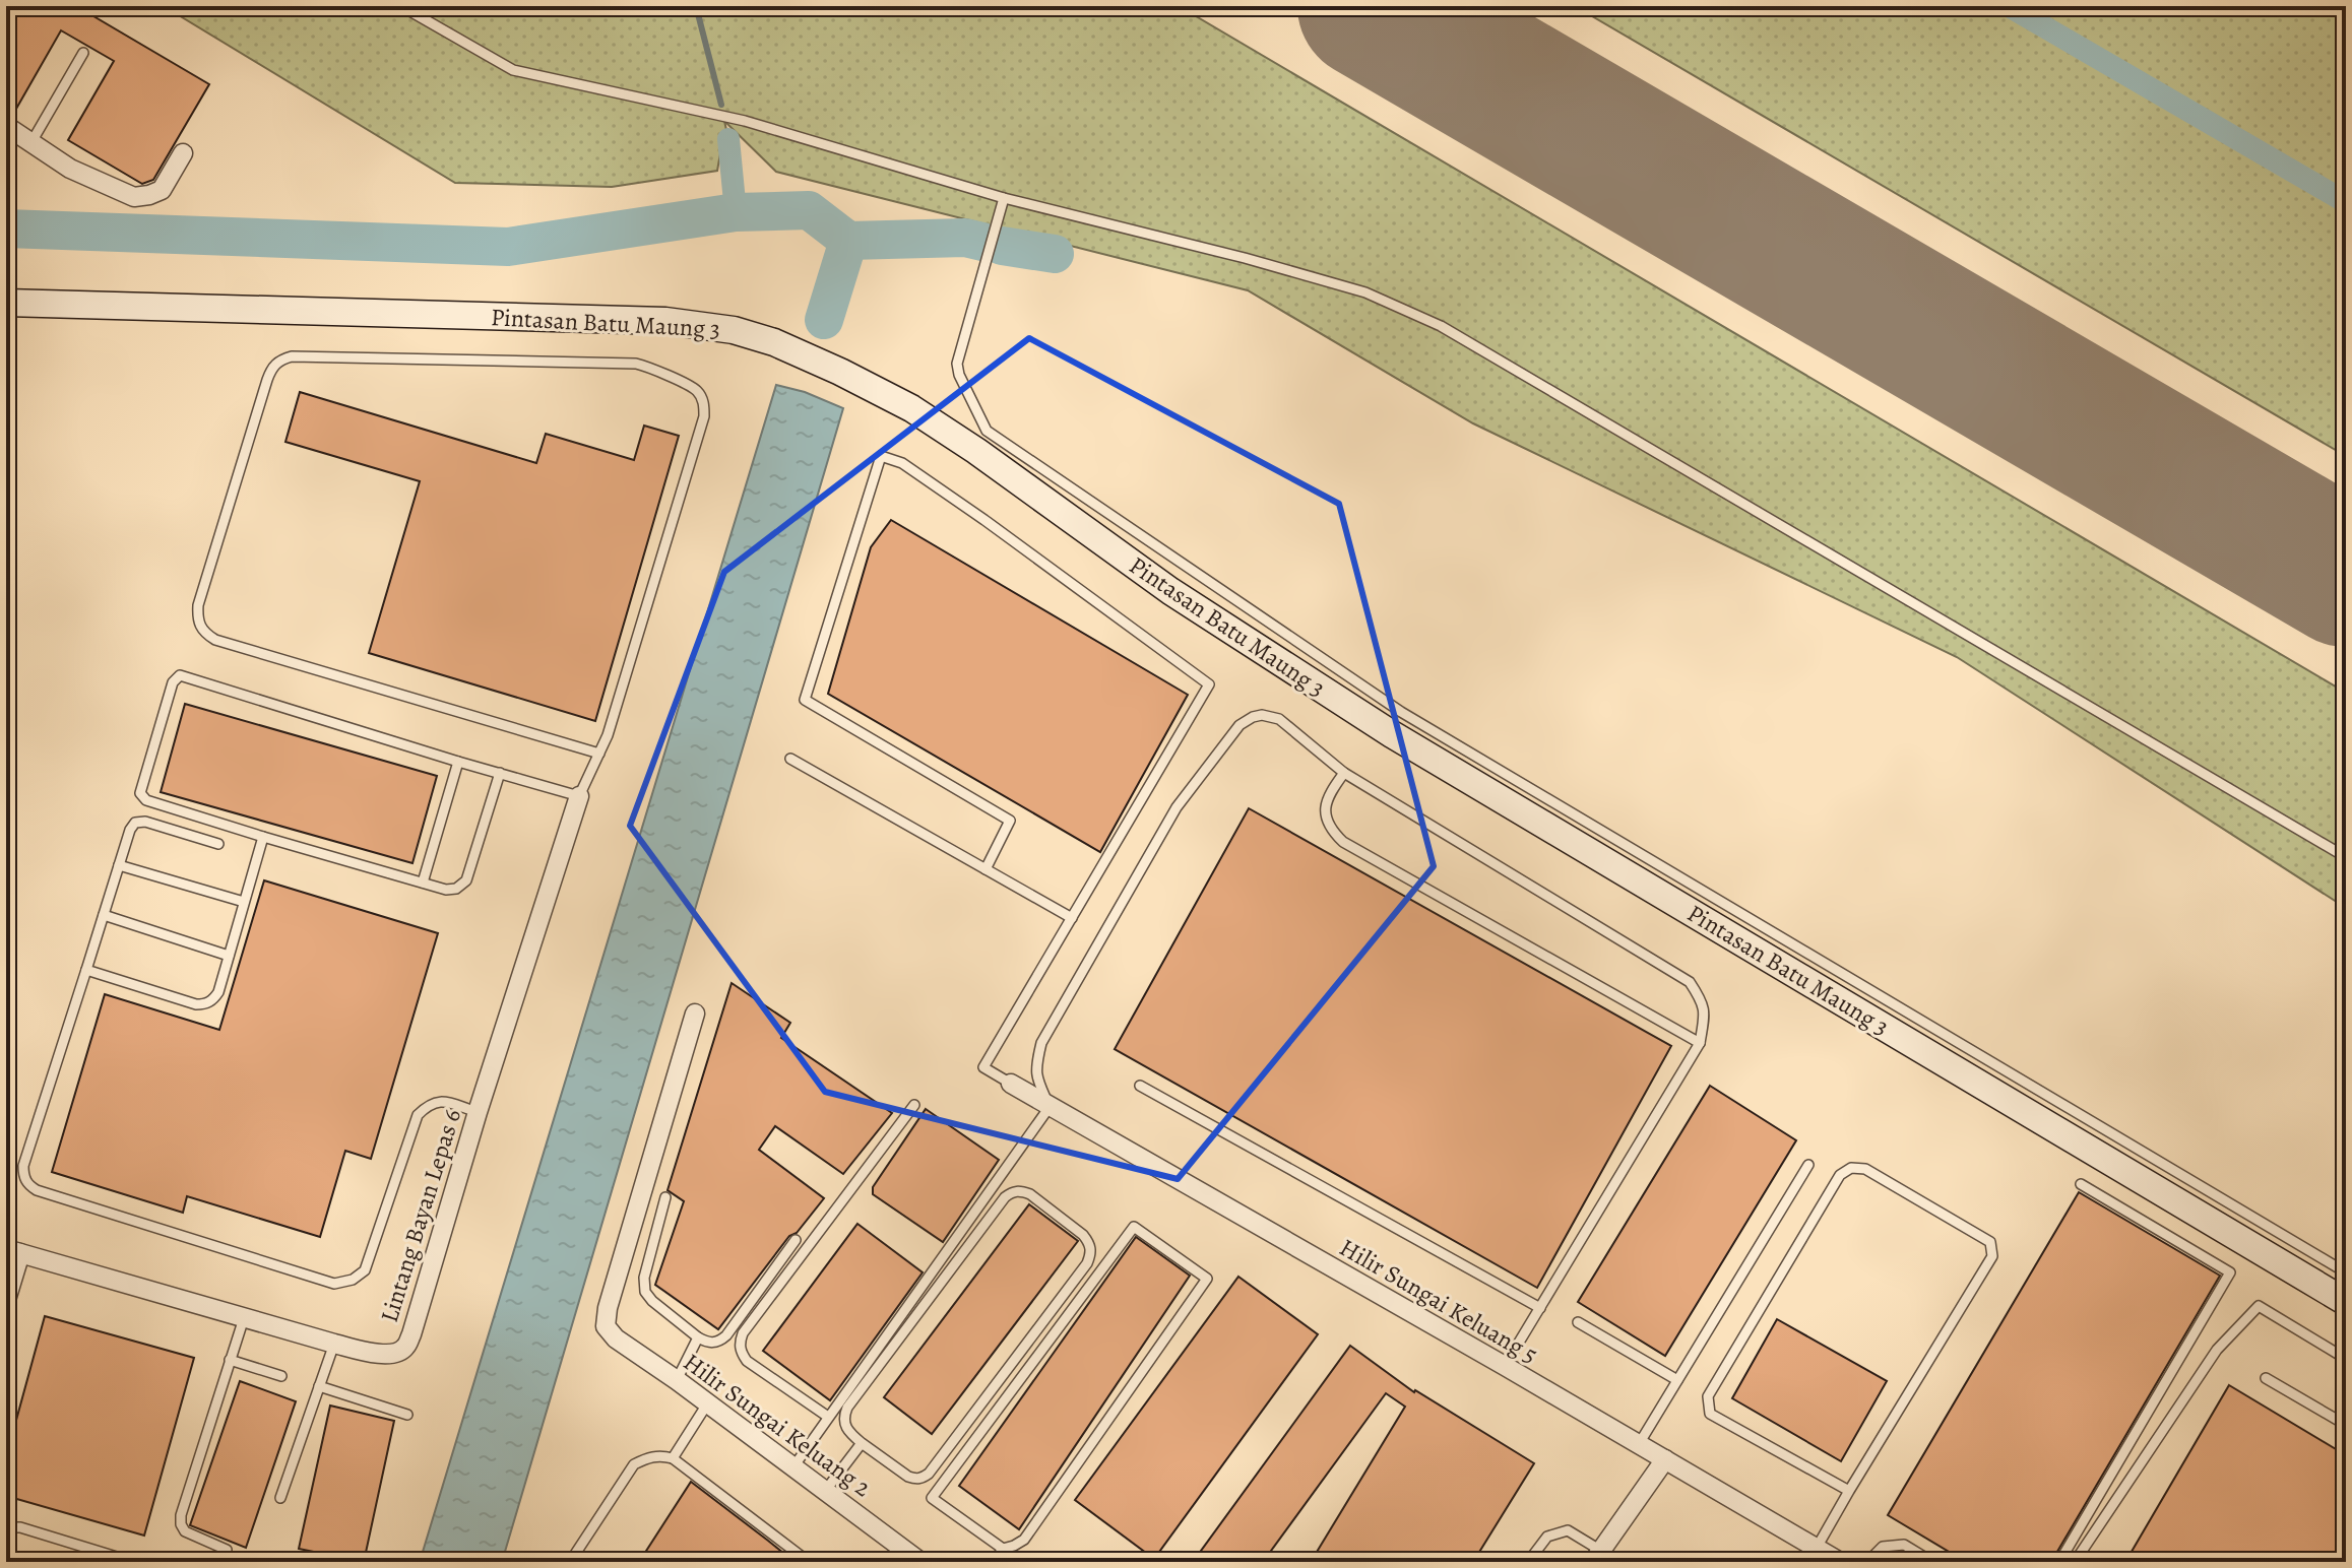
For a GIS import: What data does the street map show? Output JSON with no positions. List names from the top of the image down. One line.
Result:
{"streets":{"street":["Pintasan Batu Maung 3","Lintang Bayan Lepas 6","Hilir Sungai Keluang 5","Hilir Sungai Keluang 2"]}}
